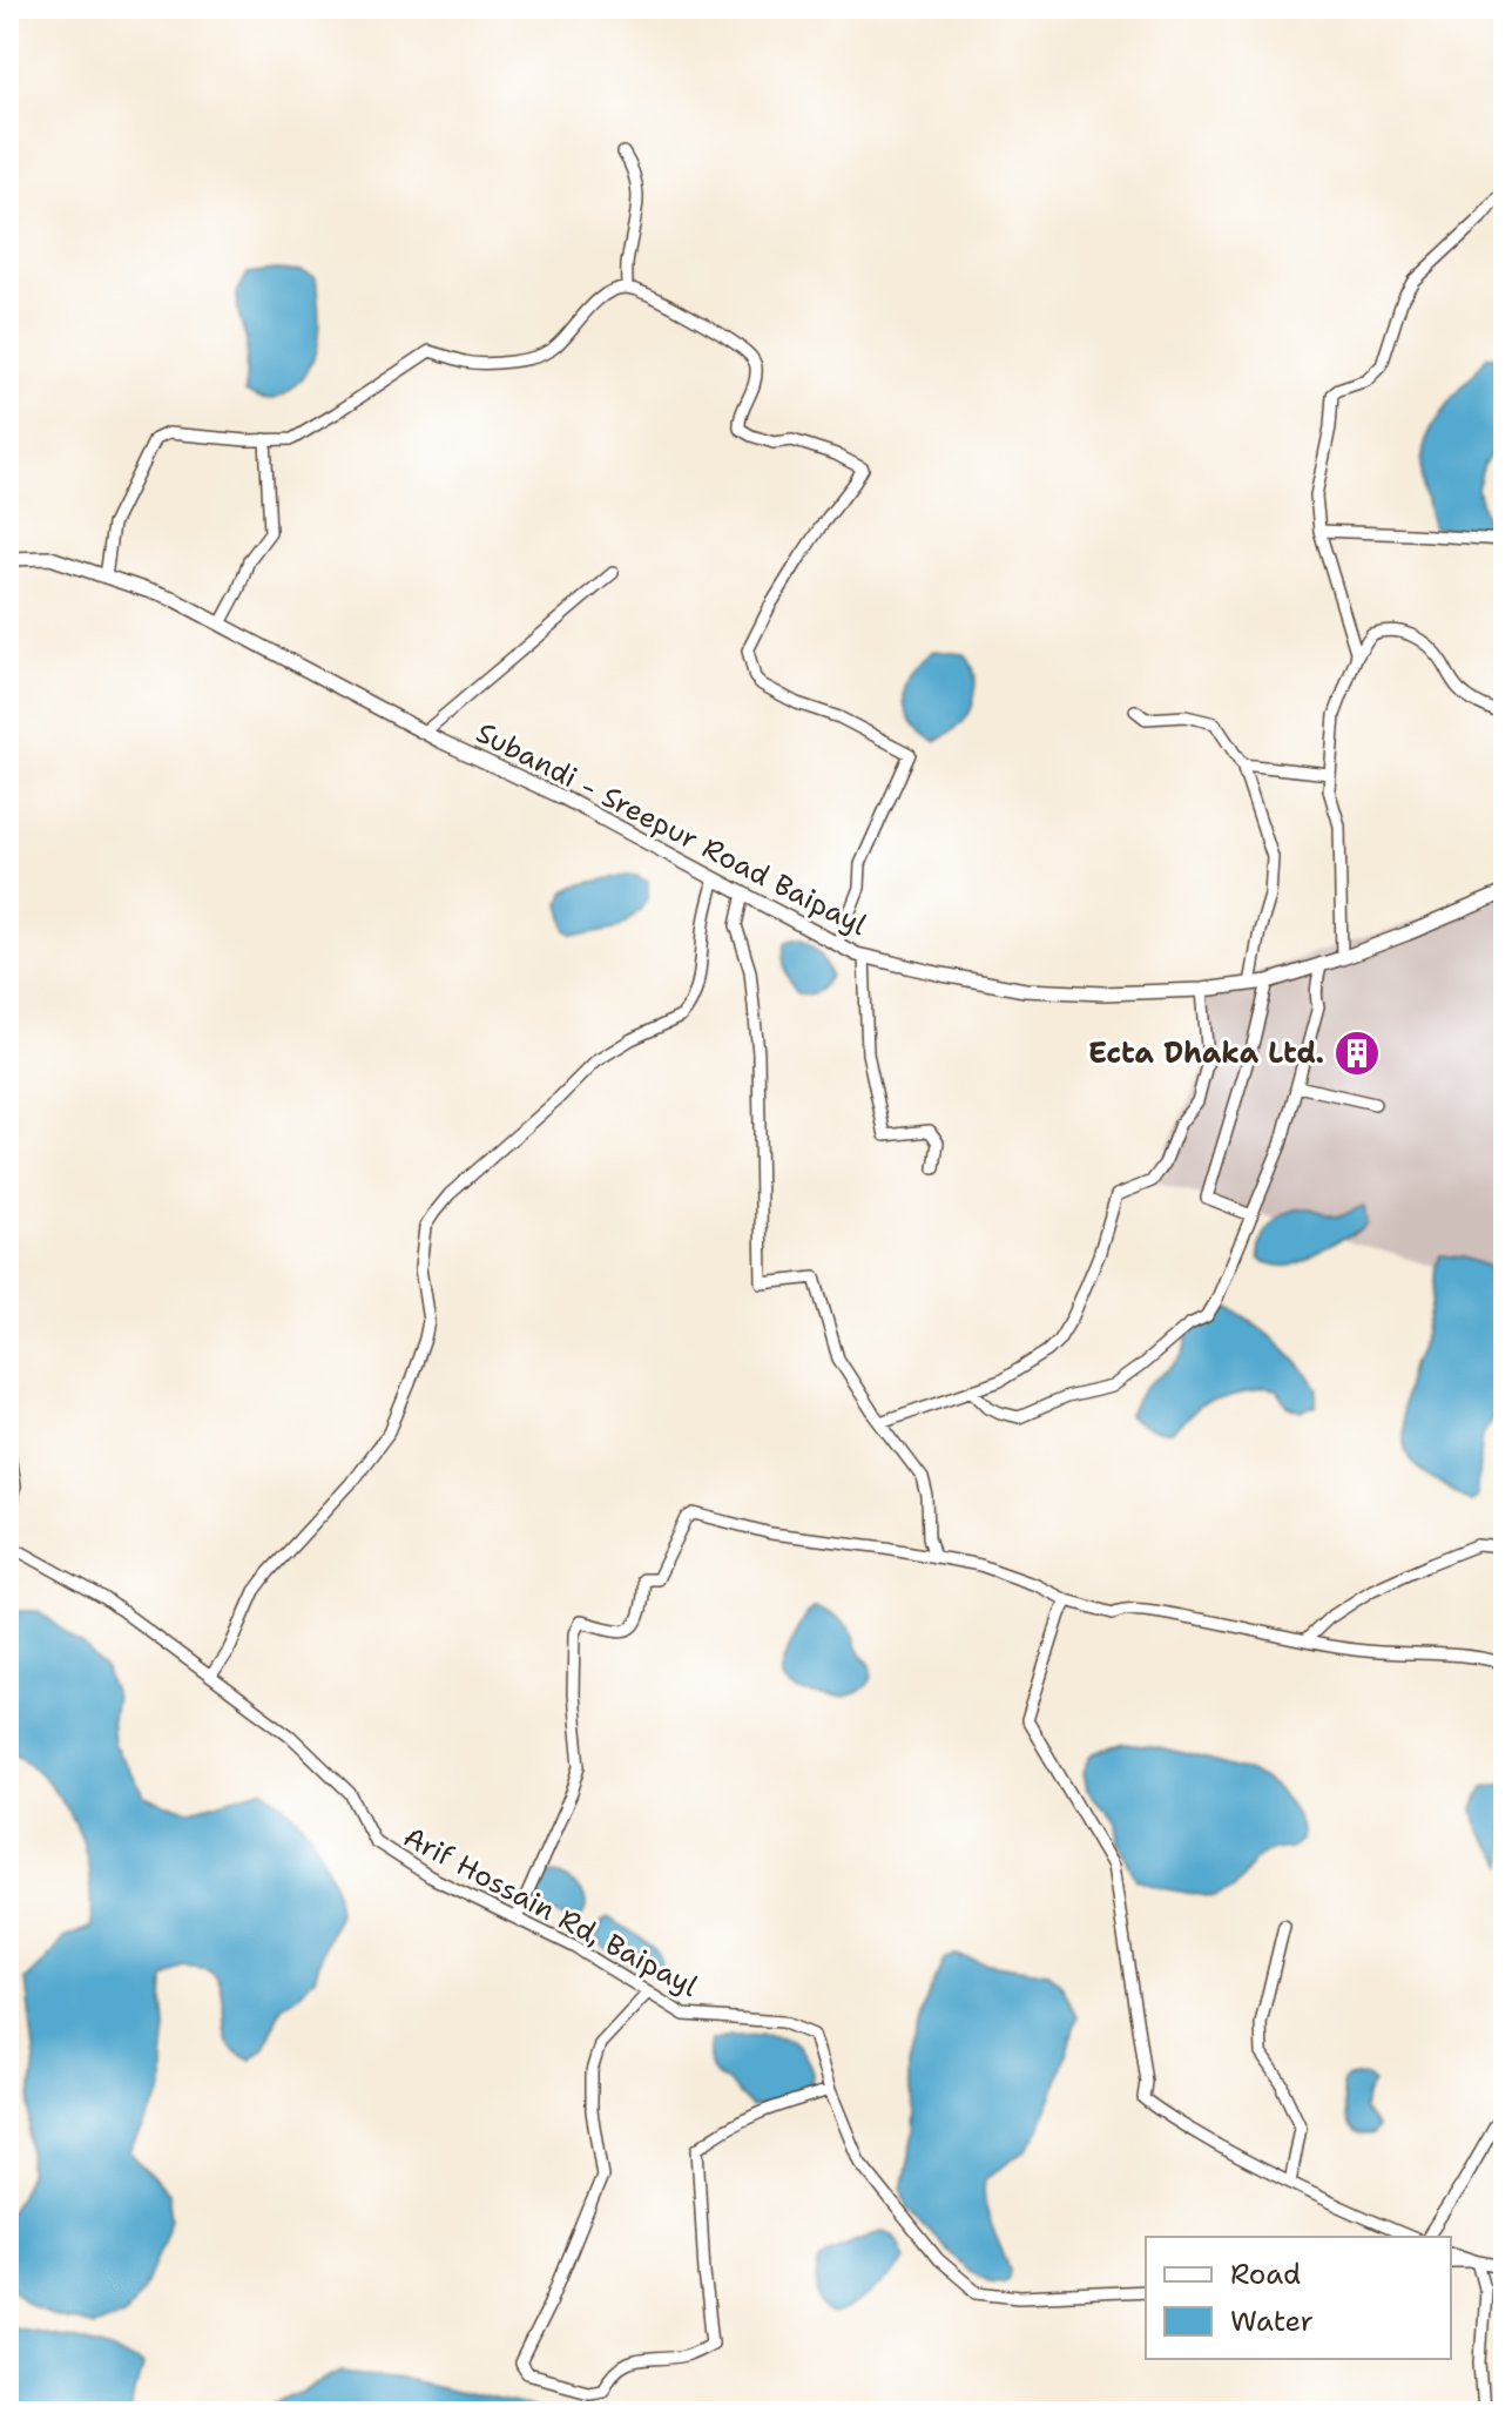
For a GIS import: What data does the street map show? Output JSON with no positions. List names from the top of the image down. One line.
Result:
{"streets":{"street":["Subandi - Sreepur Road Baipayl","Arif Hossain Rd, Baipayl"]},"places":{"building":["Ecta Dhaka Ltd."]},"legend":["Road","Water"]}
